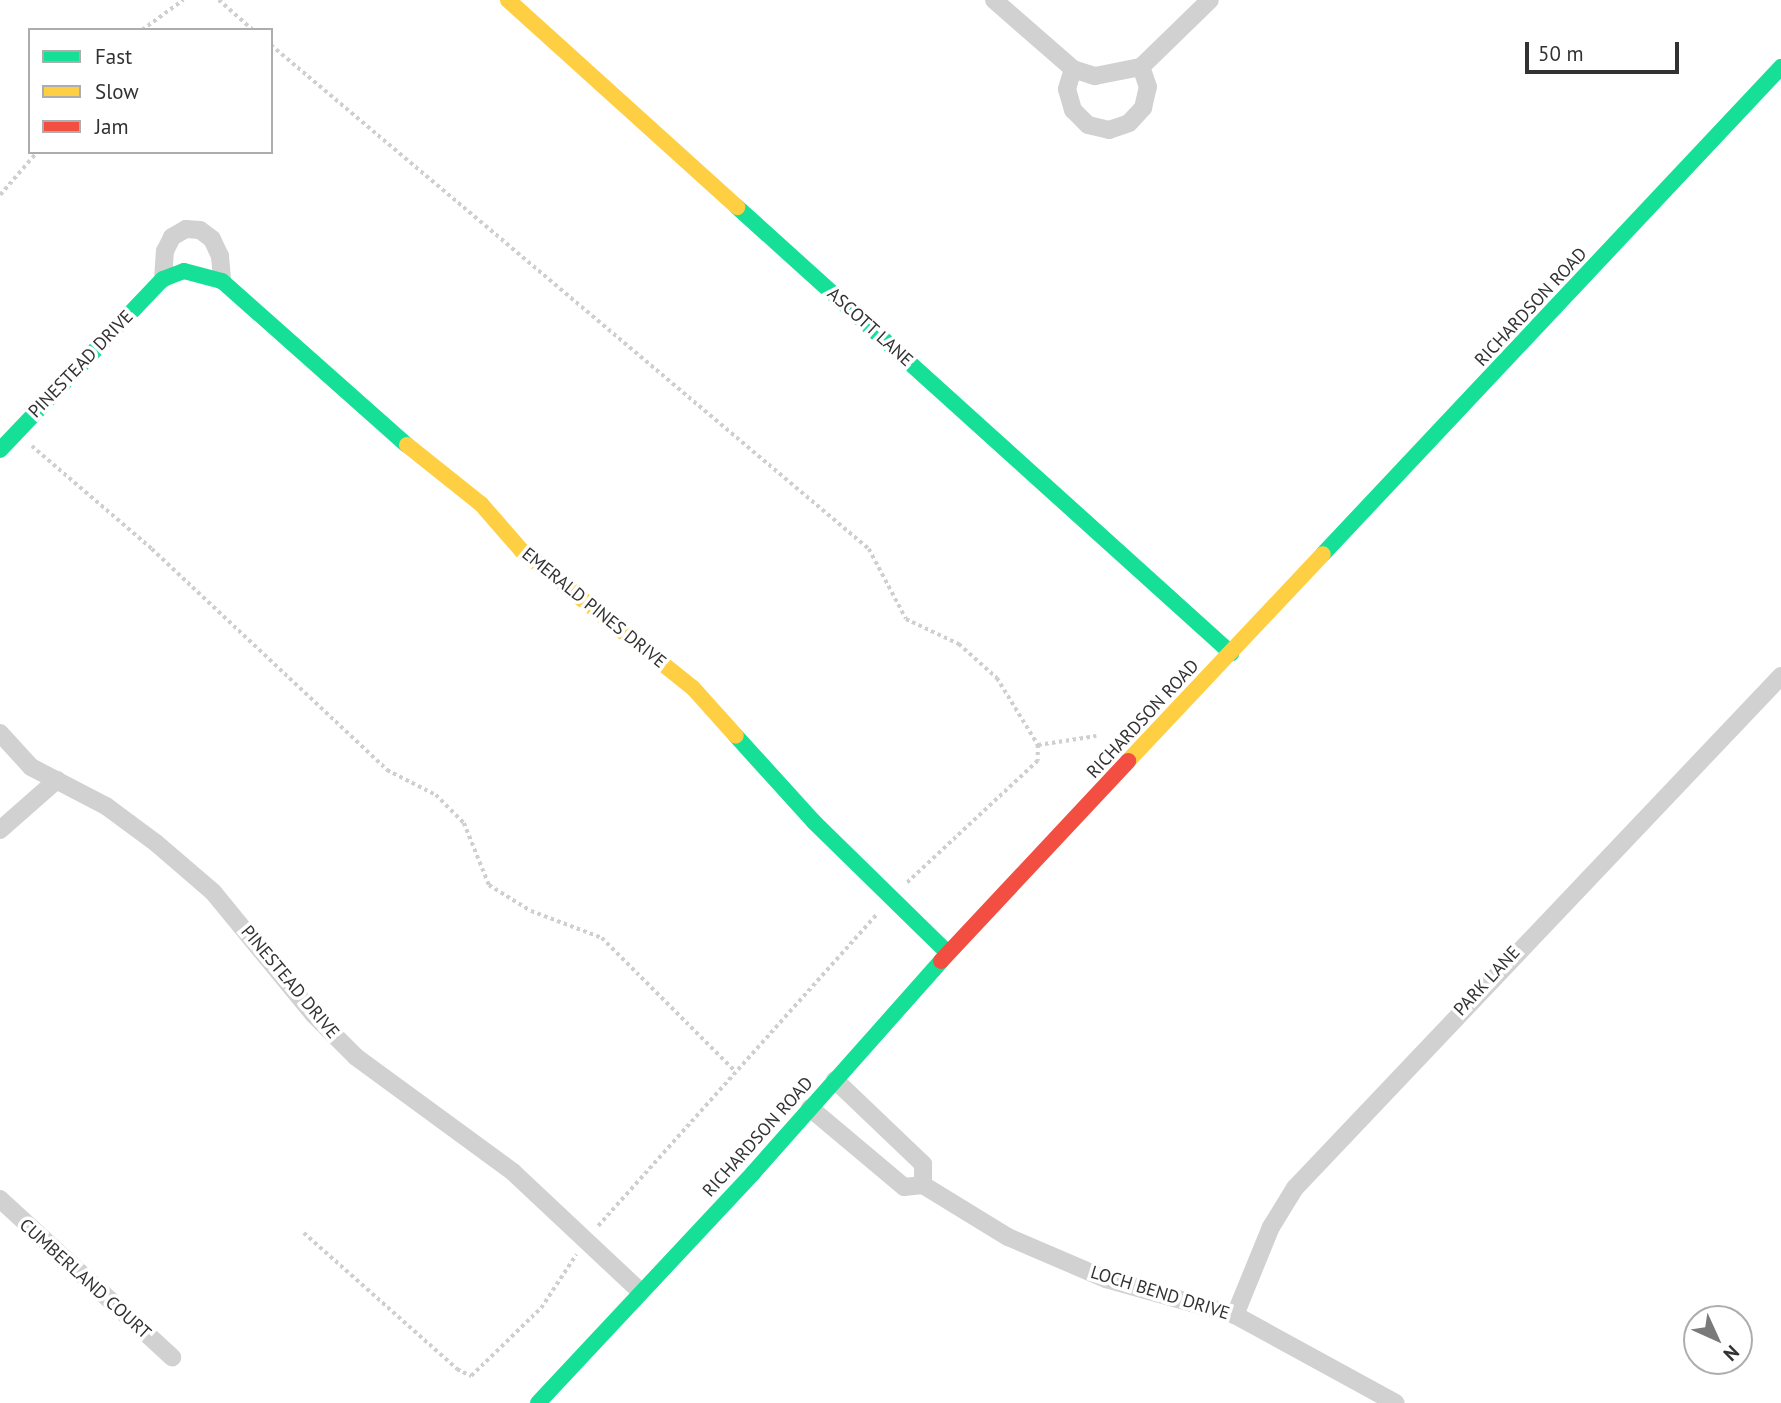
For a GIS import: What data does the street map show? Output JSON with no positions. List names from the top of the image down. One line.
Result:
{"streets":{"street":["RICHARDSON ROAD","ASCOTT LANE","PINESTEAD DRIVE","EMERALD PINES DRIVE","PARK LANE","CUMBERLAND COURT","LOCH BEND DRIVE"]},"crossings":[["RICHARDSON ROAD","ASCOTT LANE"],["RICHARDSON ROAD","PINESTEAD DRIVE"],["RICHARDSON ROAD","EMERALD PINES DRIVE"],["RICHARDSON ROAD","LOCH BEND DRIVE"],["PINESTEAD DRIVE","EMERALD PINES DRIVE"],["PARK LANE","LOCH BEND DRIVE"]],"legend":["Fast","Slow","Jam"],"scale_bar":"50 m","north":"bottom right"}
